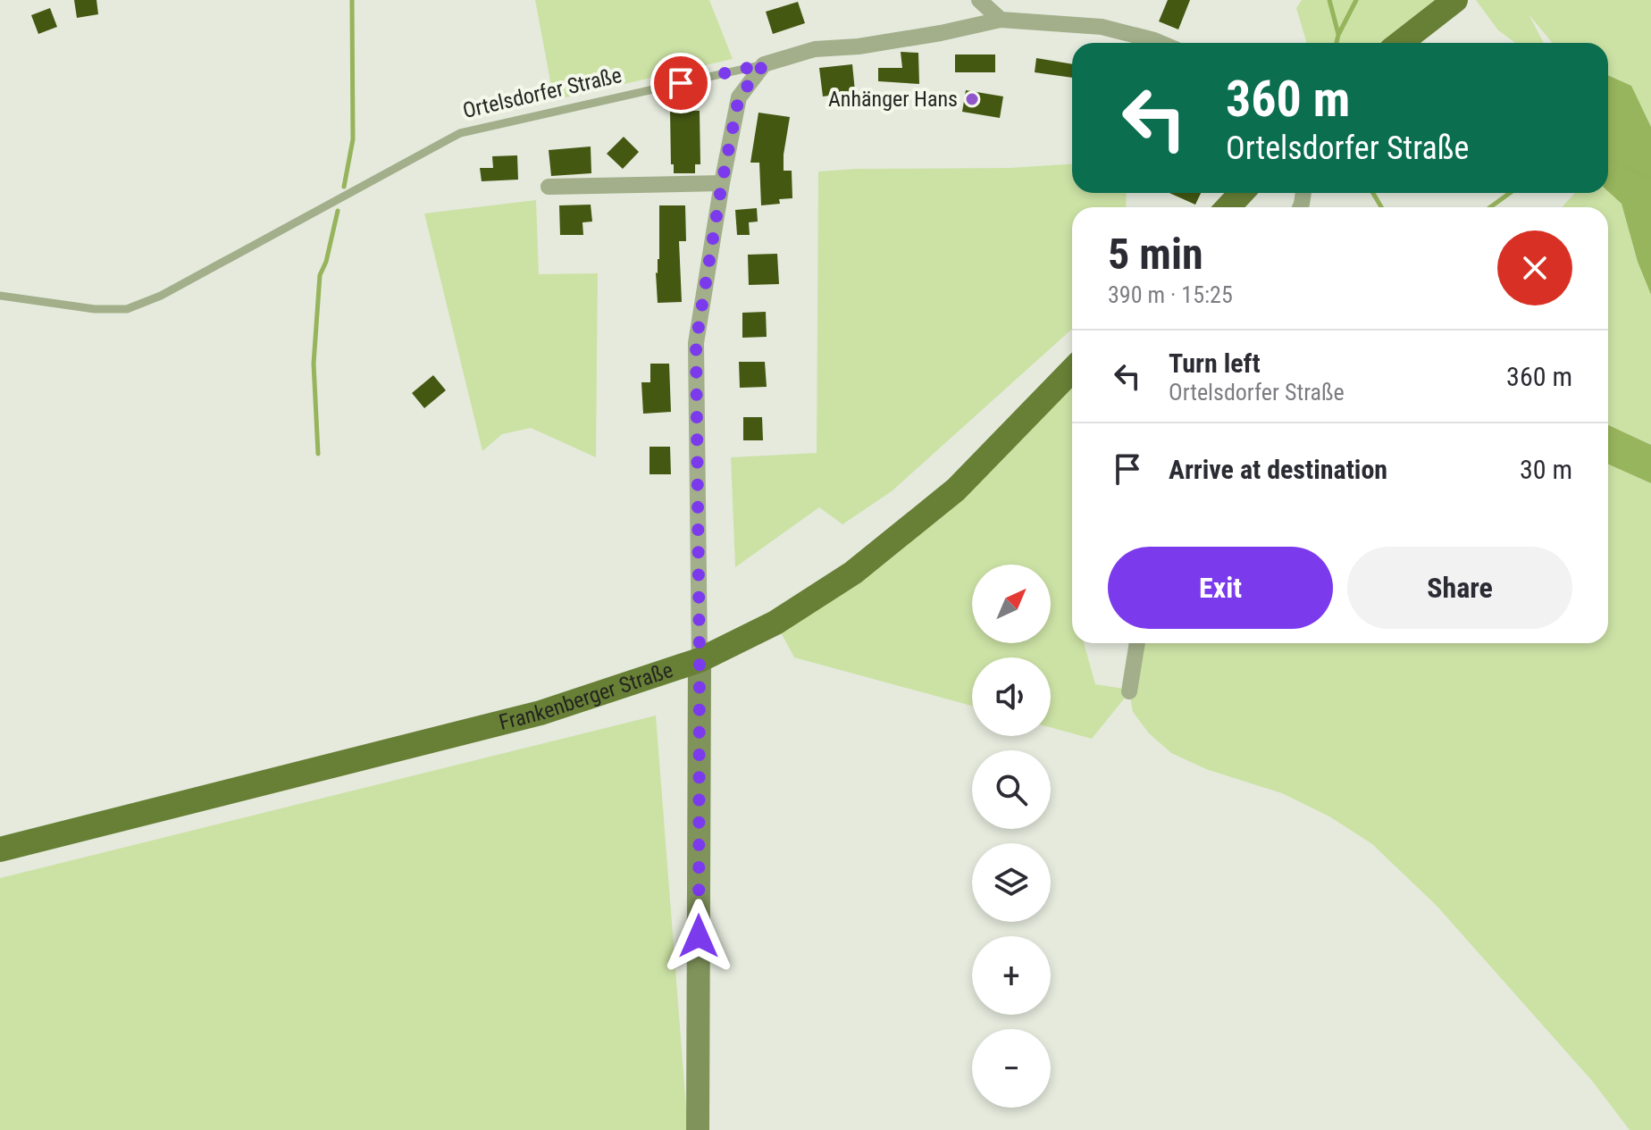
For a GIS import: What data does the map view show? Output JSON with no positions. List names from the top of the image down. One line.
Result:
{"streets":{"main road":["Frankenberger Straße"],"street":["Ortelsdorfer Straße"]},"places":["Anhänger Hans"],"north":"top right","page":{"turn":["360 m","Ortelsdorfer Straße"],"heading":["5 min","390 m · 15:25"],"list":[{"name":"Turn left","note":"Ortelsdorfer Straße","value":"360 m"},{"name":"Arrive at destination","value":"30 m"}],"buttons":["Exit","Share"],"map_buttons":["+","−"]}}
